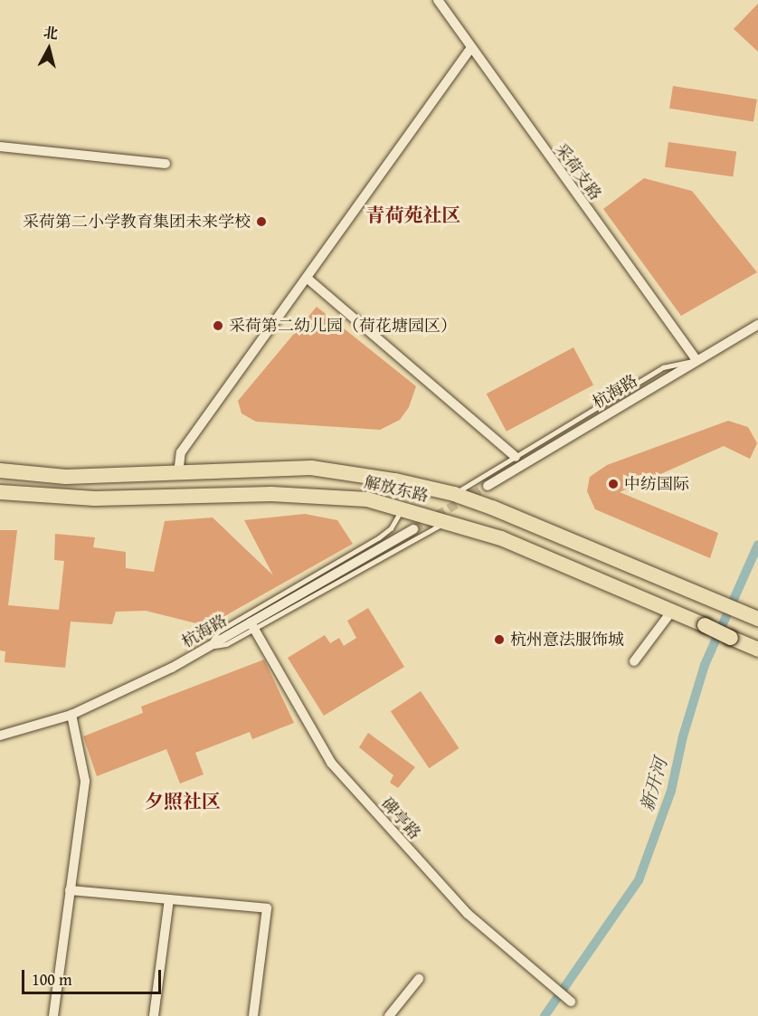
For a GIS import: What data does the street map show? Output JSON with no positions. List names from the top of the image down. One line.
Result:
{"streets":{"main road":["解放东路"],"street":["采荷支路","杭海路","碑亭路"]},"crossings":[["采荷支路","杭海路"],["杭海路","碑亭路"]],"districts":["青荷苑社区","夕照社区"],"water":["新开河"],"places":["采荷第二小学教育集团未来学校","采荷第二幼儿园（荷花塘园区）","中纺国际","杭州意法服饰城"],"scale_bar":"100 m","north":"top"}
